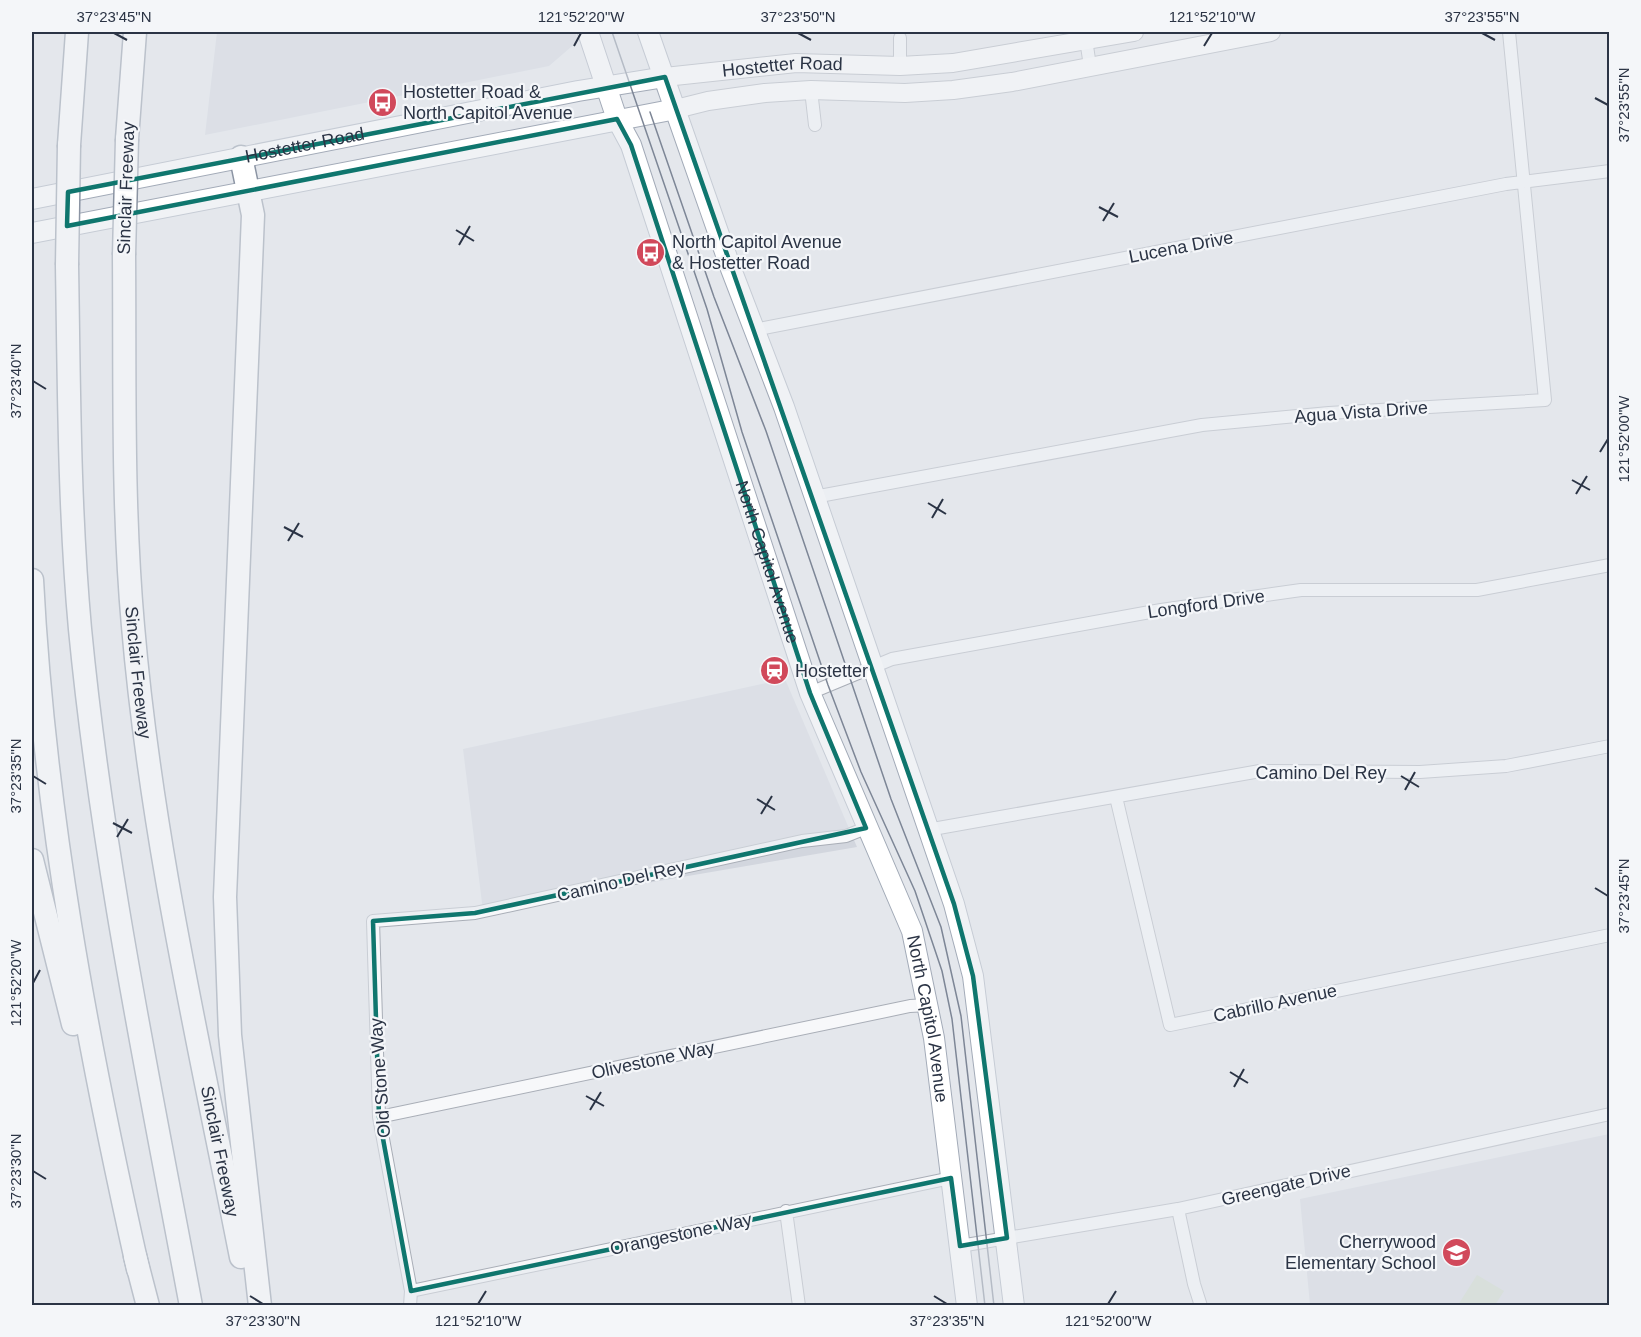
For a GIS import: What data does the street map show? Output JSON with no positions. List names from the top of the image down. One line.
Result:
{"streets":{"highway":["Sinclair Freeway"],"main road":["Hostetter Road","North Capitol Avenue"],"street":["Lucena Drive","Agua Vista Drive","Longford Drive","Camino Del Rey","Cabrillo Avenue","Olivestone Way","Old Stone Way","Greengate Drive","Orangestone Way"]},"crossings":[["Hostetter Road","North Capitol Avenue"],["Lucena Drive","Agua Vista Drive"],["North Capitol Avenue","Longford Drive"],["North Capitol Avenue","Camino Del Rey"],["North Capitol Avenue","Olivestone Way"],["North Capitol Avenue","Greengate Drive"],["North Capitol Avenue","Orangestone Way"],["Camino Del Rey","Cabrillo Avenue"],["Camino Del Rey","Old Stone Way"],["Olivestone Way","Old Stone Way"],["Old Stone Way","Orangestone Way"]],"places":{"bus stop":["Hostetter Road & North Capitol Avenue","North Capitol Avenue & Hostetter Road"],"station":["Hostetter"],"school or university":["Cherrywood Elementary School"]},"coordinates":["37°23'45\"N","121°52'20\"W","37°23'50\"N","121°52'10\"W","37°23'55\"N","37°23'40\"N","121°52'00\"W","37°23'35\"N","37°23'30\"N"]}
